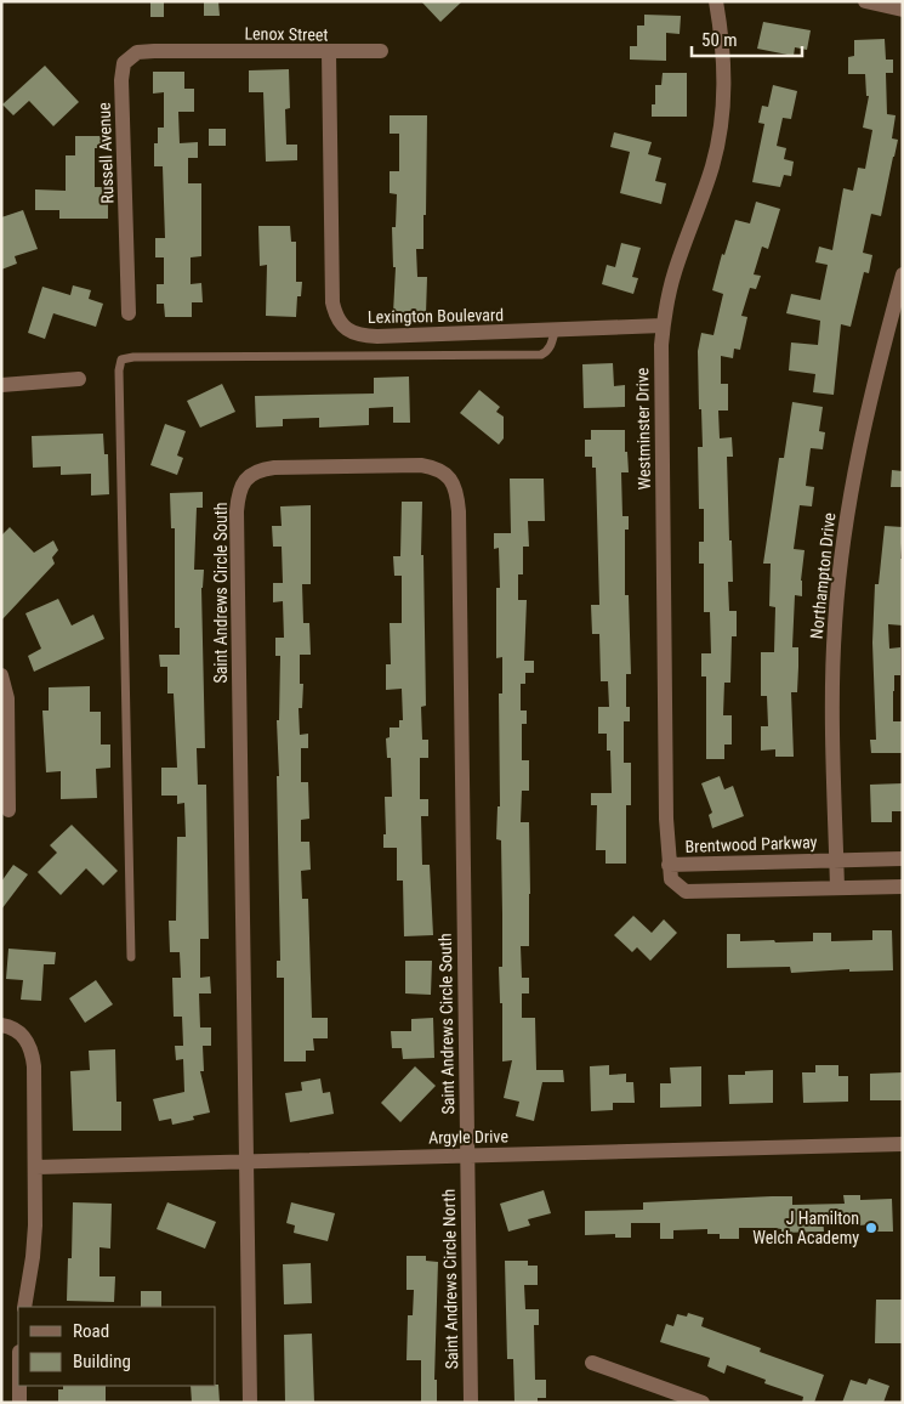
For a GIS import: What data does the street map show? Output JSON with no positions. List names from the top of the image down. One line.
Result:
{"streets":{"street":["Lenox Street","Russell Avenue","Lexington Boulevard","Westminster Drive","Northampton Drive","Saint Andrews Circle South","Brentwood Parkway","Argyle Drive","Saint Andrews Circle North"]},"crossings":[["Lenox Street","Russell Avenue"],["Lenox Street","Lexington Boulevard"],["Lexington Boulevard","Westminster Drive"],["Westminster Drive","Brentwood Parkway"],["Northampton Drive","Brentwood Parkway"],["Saint Andrews Circle South","Argyle Drive"],["Saint Andrews Circle South","Saint Andrews Circle North"],["Argyle Drive","Saint Andrews Circle North"]],"places":["J Hamilton Welch Academy"],"legend":["Road","Building"],"scale_bar":"50 m"}
